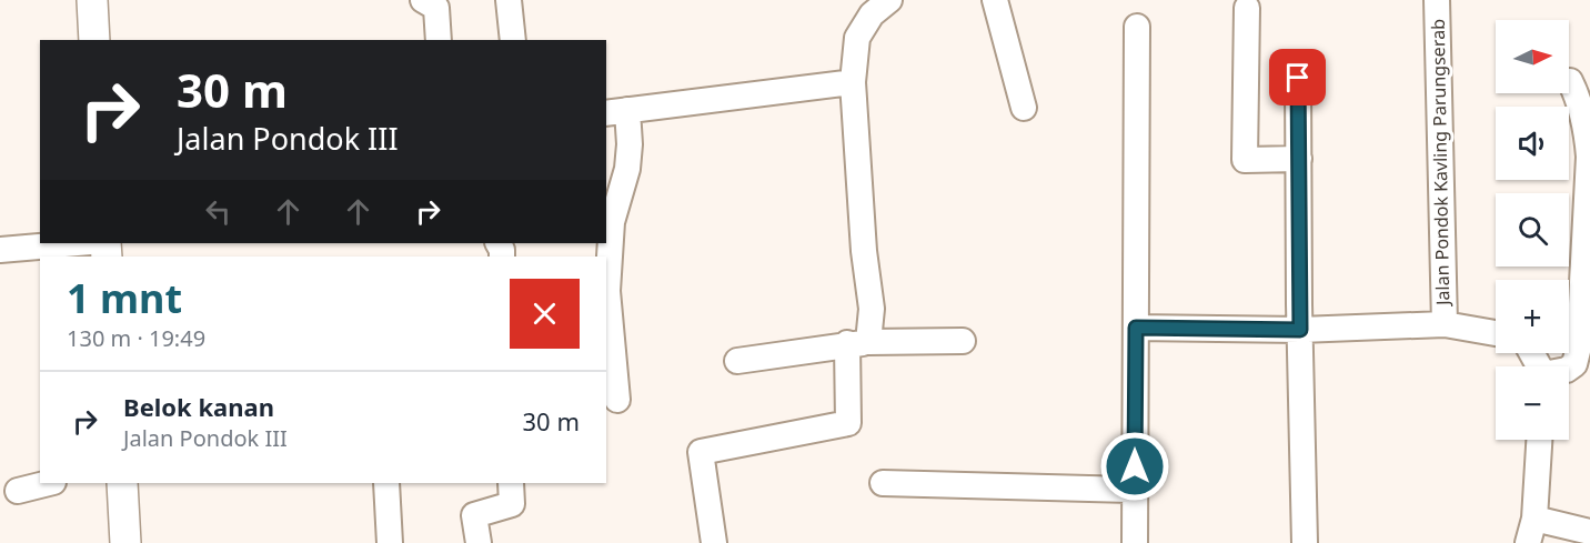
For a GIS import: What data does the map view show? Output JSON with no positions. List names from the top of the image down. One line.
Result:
{"streets":{"street":["Jalan Pondok Kavling Parungserab"]},"north":"right","page":{"map_buttons":["+","−"],"turn":["30 m","Jalan Pondok III"],"heading":["1 mnt","130 m · 19:49"],"list":[{"name":"Belok kanan","note":"Jalan Pondok III","value":"30 m"}]}}
